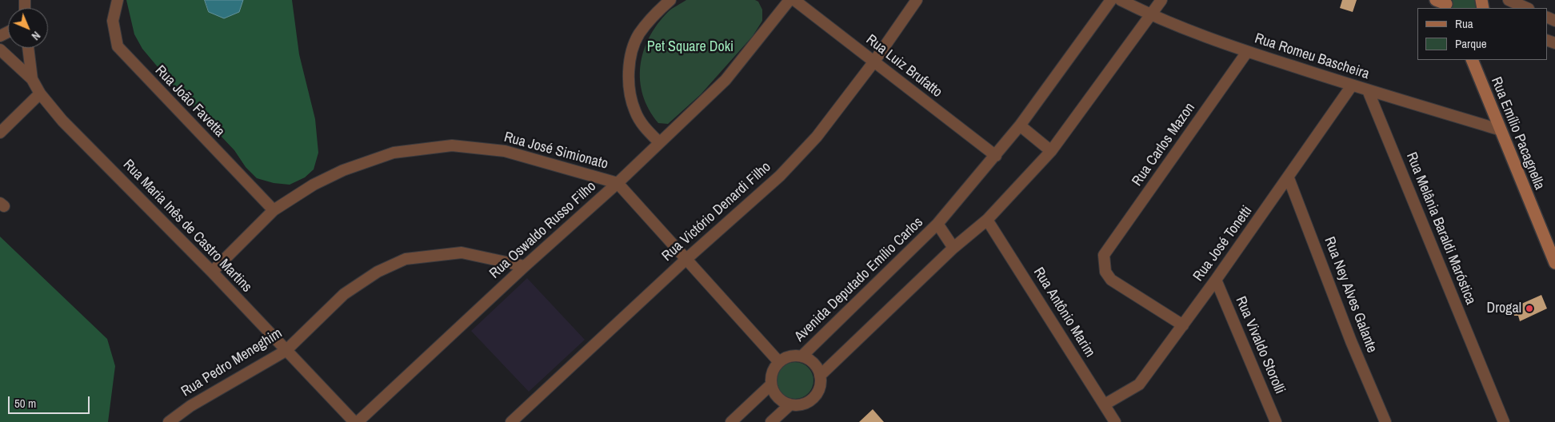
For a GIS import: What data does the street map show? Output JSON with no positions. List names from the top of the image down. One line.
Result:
{"streets":{"street":["Rua Romeu Bascheira","Rua Luiz Brufatto","Rua João Favetta","Rua Emílio Pacagnella","Rua Carlos Mazon","Rua José Simionato","Rua Victório Denardi Filho","Rua Maria Inês de Castro Martins","Rua Melânia Baraldi Maróstica","Rua Oswaldo Russo Filho","Rua José Tonetti","Avenida Deputado Emílio Carlos","Rua Ney Alves Galante","Rua Antônio Marim","Rua Vivaldo Storolli","Rua Pedro Meneghim"]},"crossings":[["Rua Romeu Bascheira","Rua Emílio Pacagnella"],["Rua Romeu Bascheira","Rua Carlos Mazon"],["Rua Romeu Bascheira","Rua Melânia Baraldi Maróstica"],["Rua Romeu Bascheira","Rua José Tonetti"],["Rua Luiz Brufatto","Rua Victório Denardi Filho"],["Rua Luiz Brufatto","Avenida Deputado Emílio Carlos"],["Rua João Favetta","Rua José Simionato"],["Rua Carlos Mazon","Rua José Tonetti"],["Rua José Simionato","Rua Victório Denardi Filho"],["Rua José Simionato","Rua Maria Inês de Castro Martins"],["Rua José Simionato","Rua Oswaldo Russo Filho"],["Rua José Simionato","Avenida Deputado Emílio Carlos"],["Rua Maria Inês de Castro Martins","Rua Oswaldo Russo Filho"],["Rua Maria Inês de Castro Martins","Rua Pedro Meneghim"],["Rua Oswaldo Russo Filho","Rua Pedro Meneghim"],["Rua José Tonetti","Rua Ney Alves Galante"],["Rua José Tonetti","Rua Antônio Marim"],["Rua José Tonetti","Rua Vivaldo Storolli"]],"parks":["Pet Square Doki"],"places":["Drogal"],"legend":["Rua","Parque"],"scale_bar":"50 m","north":"bottom right"}
